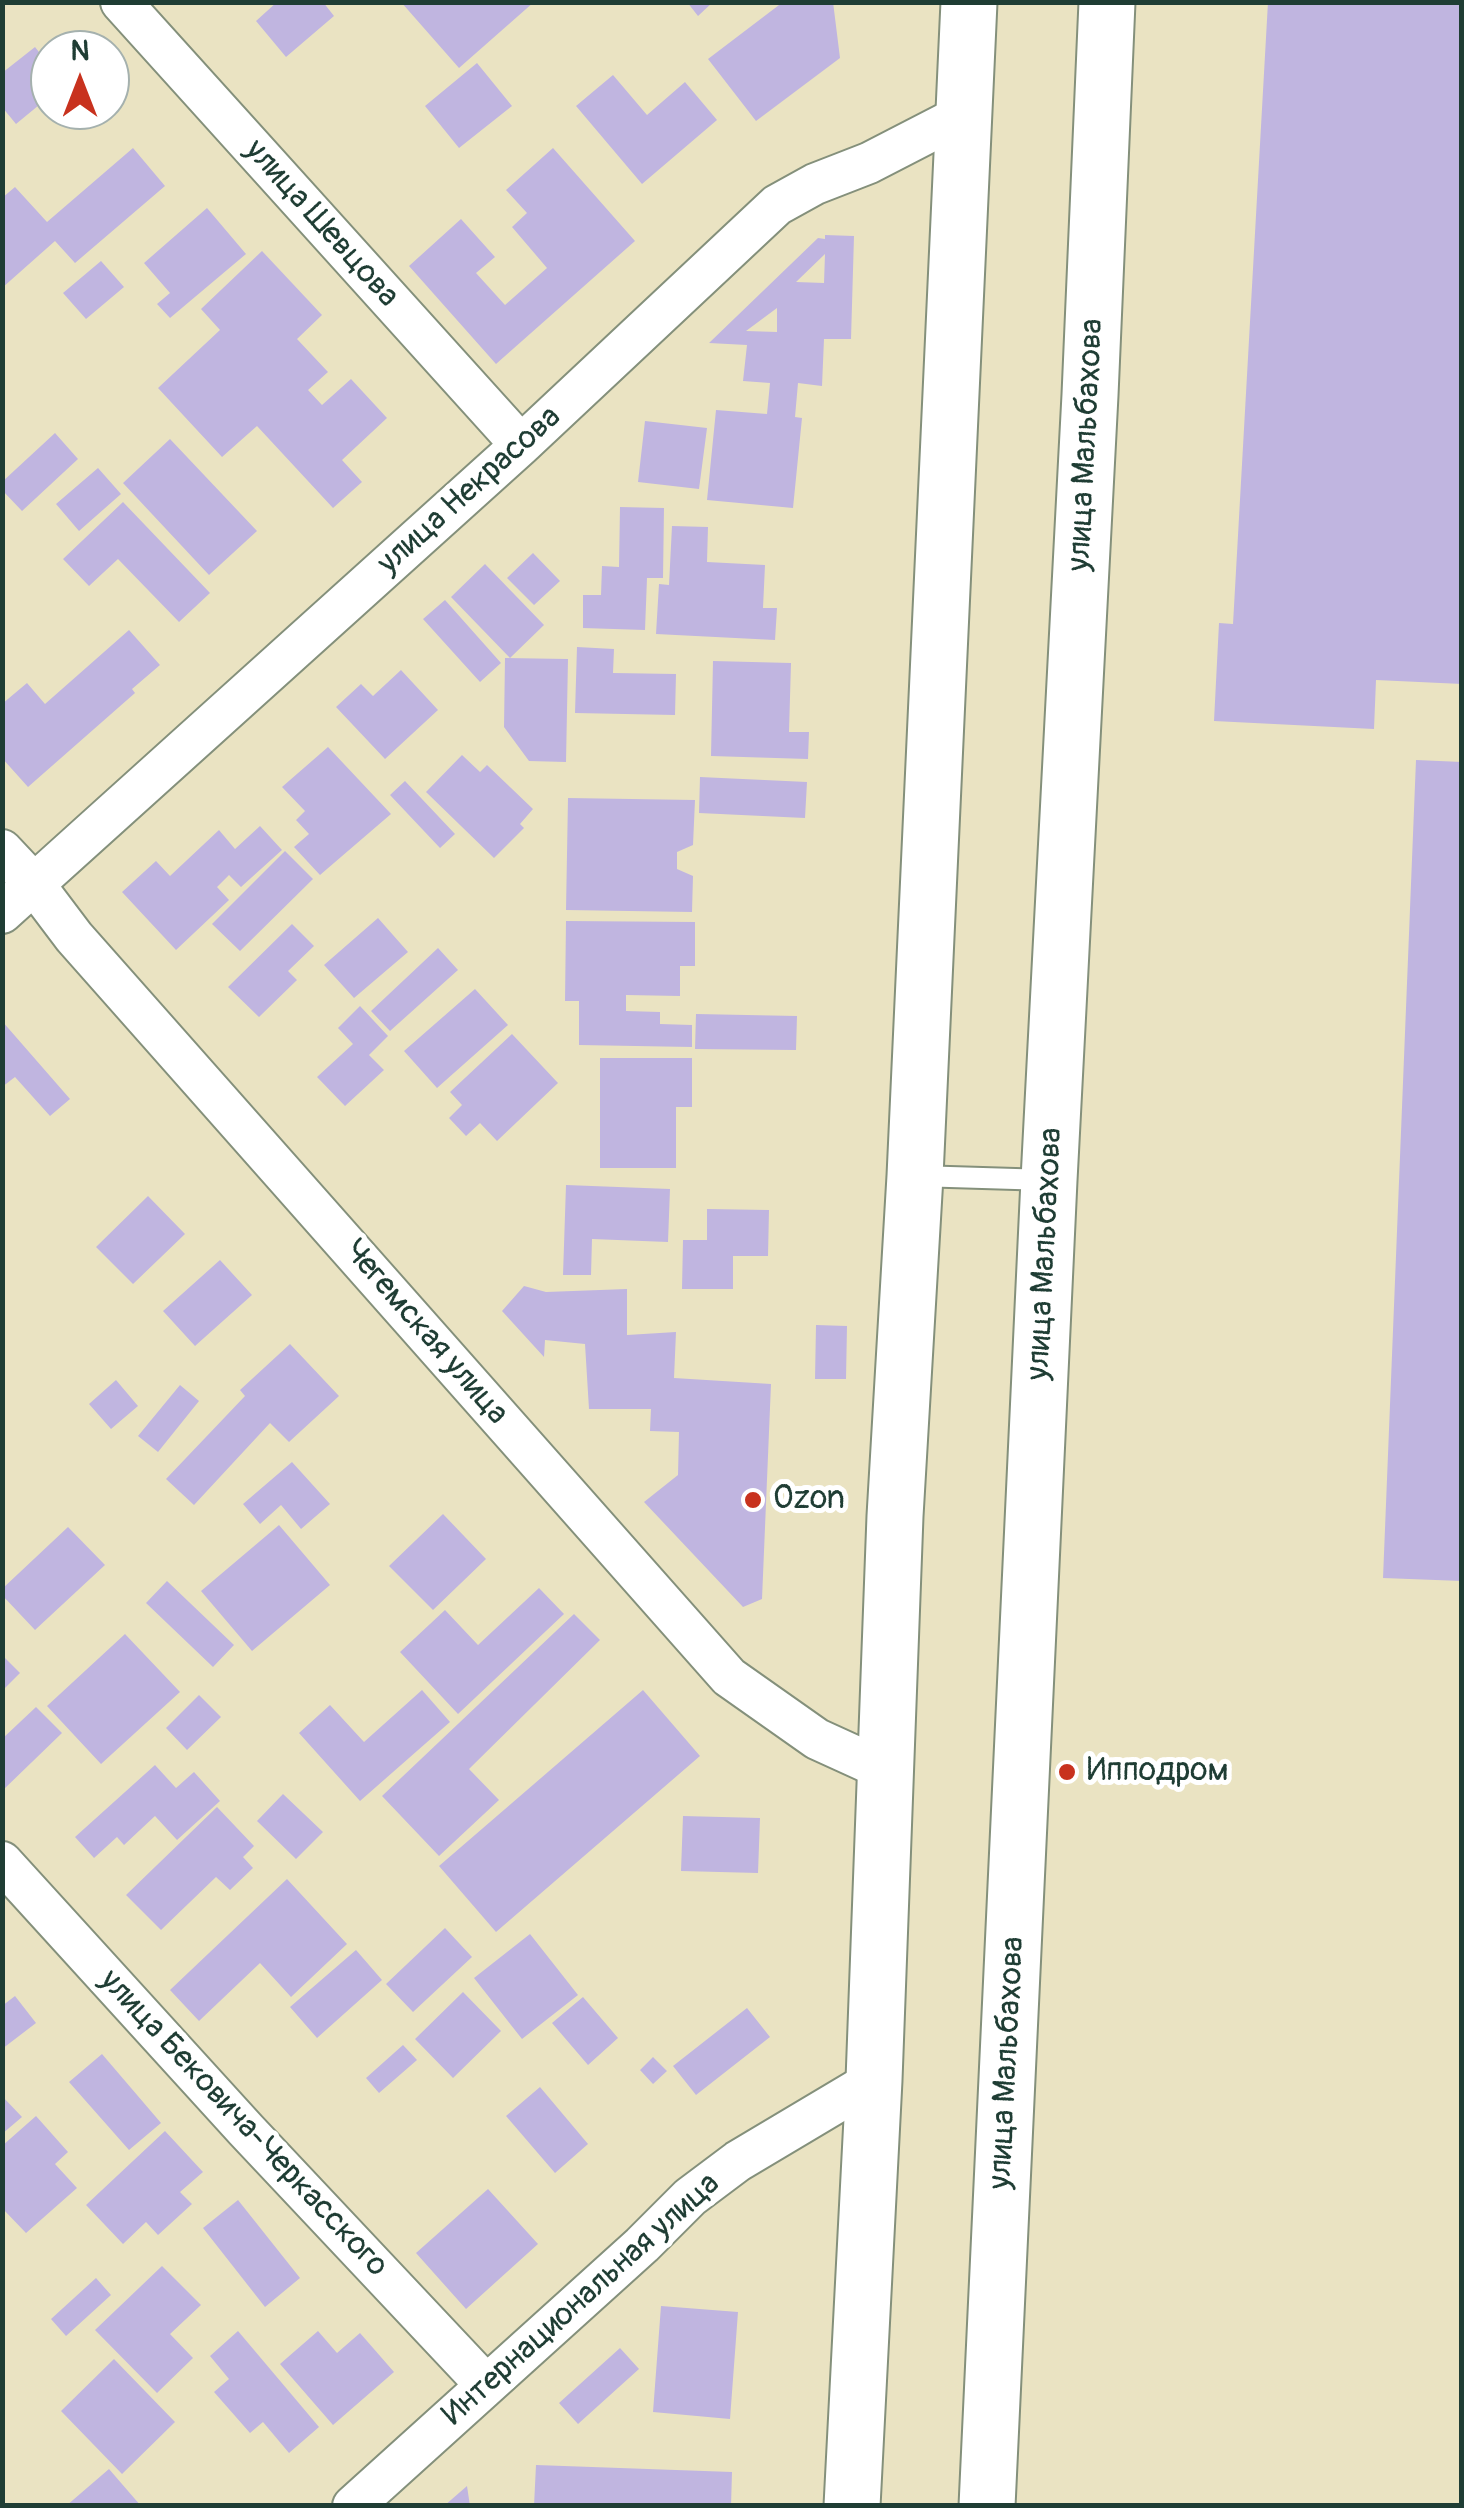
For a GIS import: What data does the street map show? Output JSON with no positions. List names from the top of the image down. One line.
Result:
{"streets":{"main road":["улица Мальбахова"],"street":["улица Шевцова","улица Некрасова","Чегемская улица","улица Бековича-Черкасского","Интернациональная улица"]},"crossings":[["улица Шевцова","улица Некрасова"],["улица Некрасова","Чегемская улица"],["улица Бековича-Черкасского","Интернациональная улица"]],"places":["Ozon","Ипподром"],"north":"top"}
